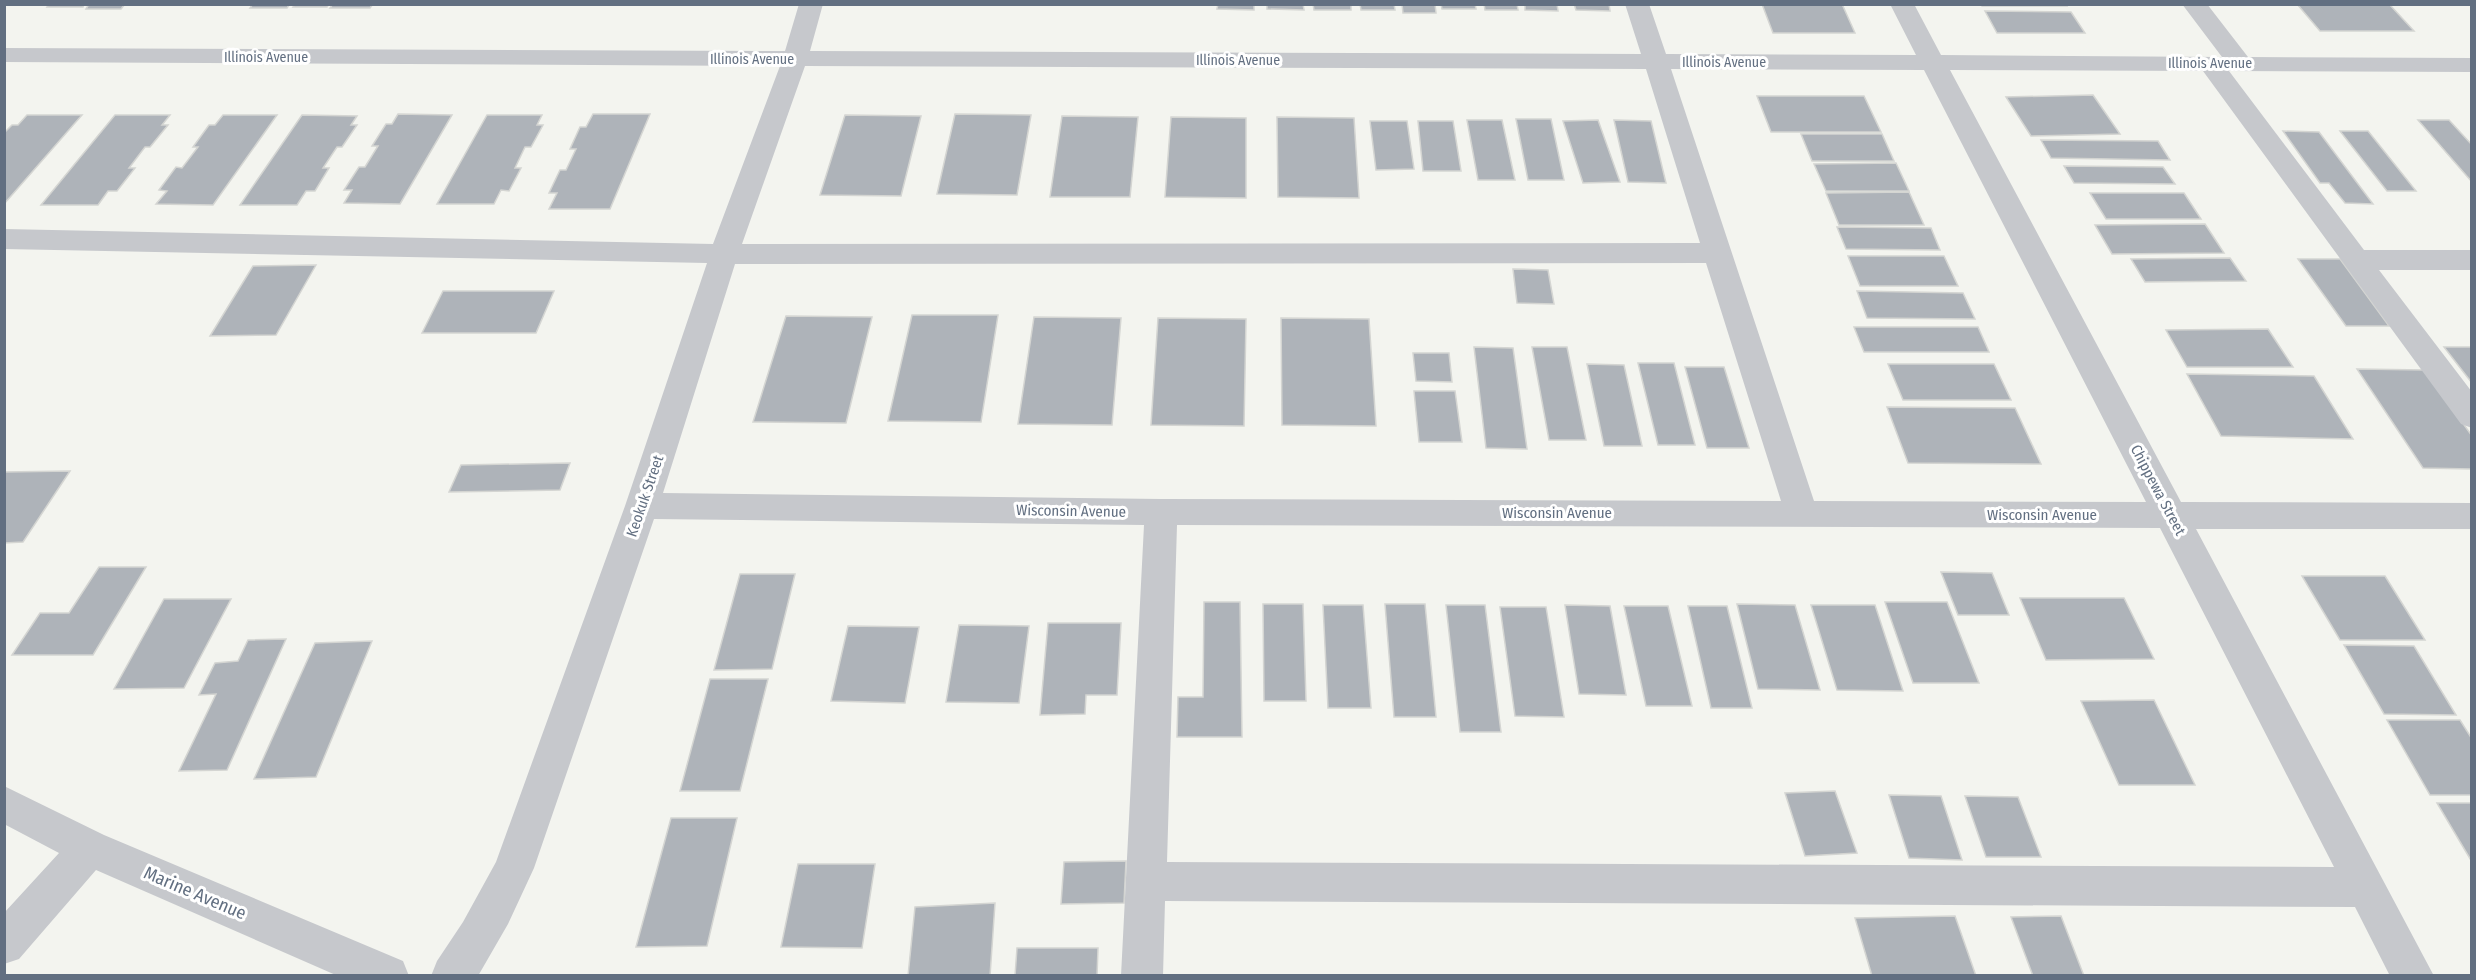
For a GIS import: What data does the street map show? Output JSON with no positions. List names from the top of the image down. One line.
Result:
{"streets":{"street":["Illinois Avenue","Chippewa Street","Keokuk Street","Wisconsin Avenue","Marine Avenue"]},"crossings":[["Illinois Avenue","Chippewa Street"],["Illinois Avenue","Keokuk Street"],["Chippewa Street","Wisconsin Avenue"],["Keokuk Street","Wisconsin Avenue"]]}
